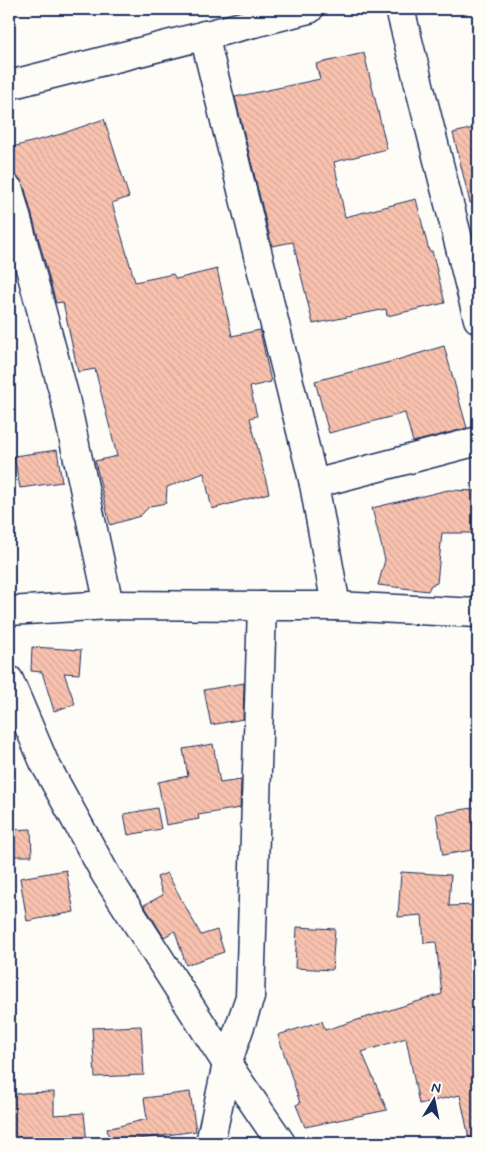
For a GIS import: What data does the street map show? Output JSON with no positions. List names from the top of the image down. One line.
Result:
{"north":"top"}
